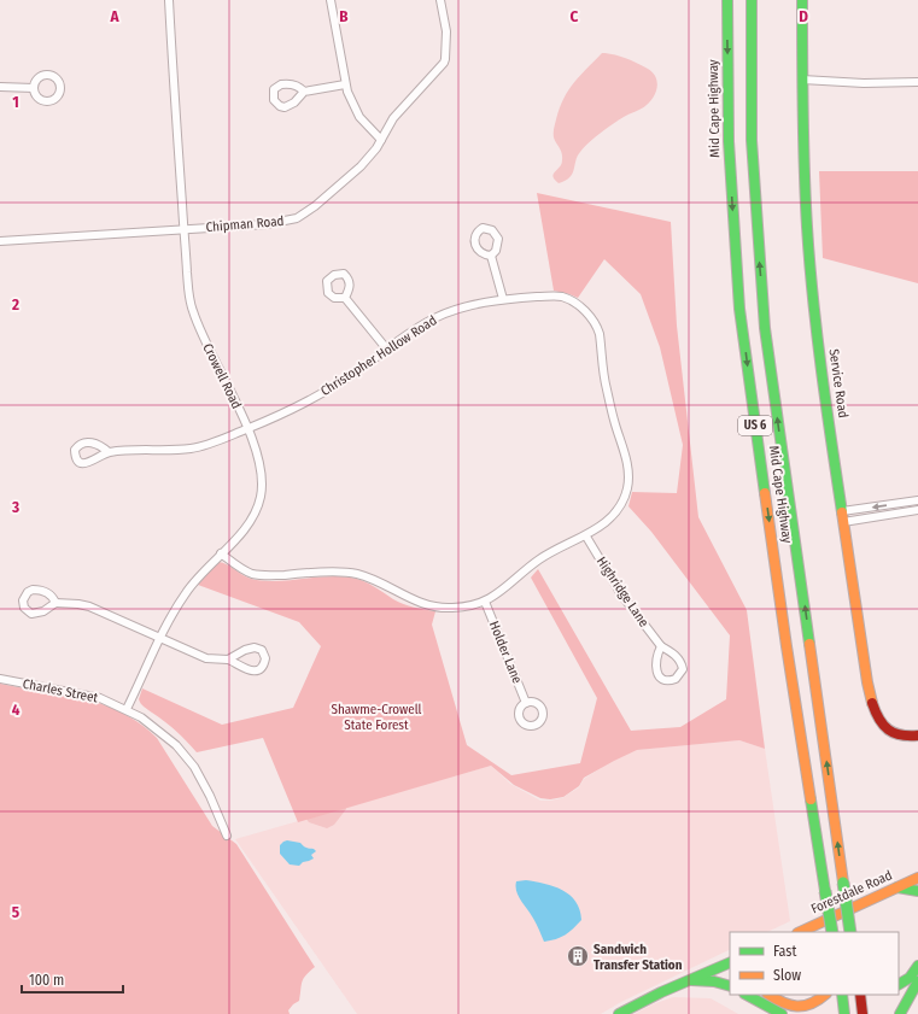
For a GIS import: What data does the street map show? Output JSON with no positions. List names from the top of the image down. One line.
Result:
{"streets":{"main road":["Mid Cape Highway","Service Road","US 6","Forestdale Road"],"street":["Chipman Road","Christopher Hollow Road","Crowell Road","Highridge Lane","Holder Lane","Charles Street"]},"crossings":[["Chipman Road","Crowell Road"],["Christopher Hollow Road","Crowell Road"],["Christopher Hollow Road","Highridge Lane"],["Christopher Hollow Road","Holder Lane"],["Crowell Road","Charles Street"]],"parks":["Shawme-Crowell State Forest"],"places":{"building":["Sandwich Transfer Station"]},"legend":["Fast","Slow"],"scale_bar":"100 m","grid":{"columns":["A","B","C","D"],"rows":["1","2","3","4","5"]}}
